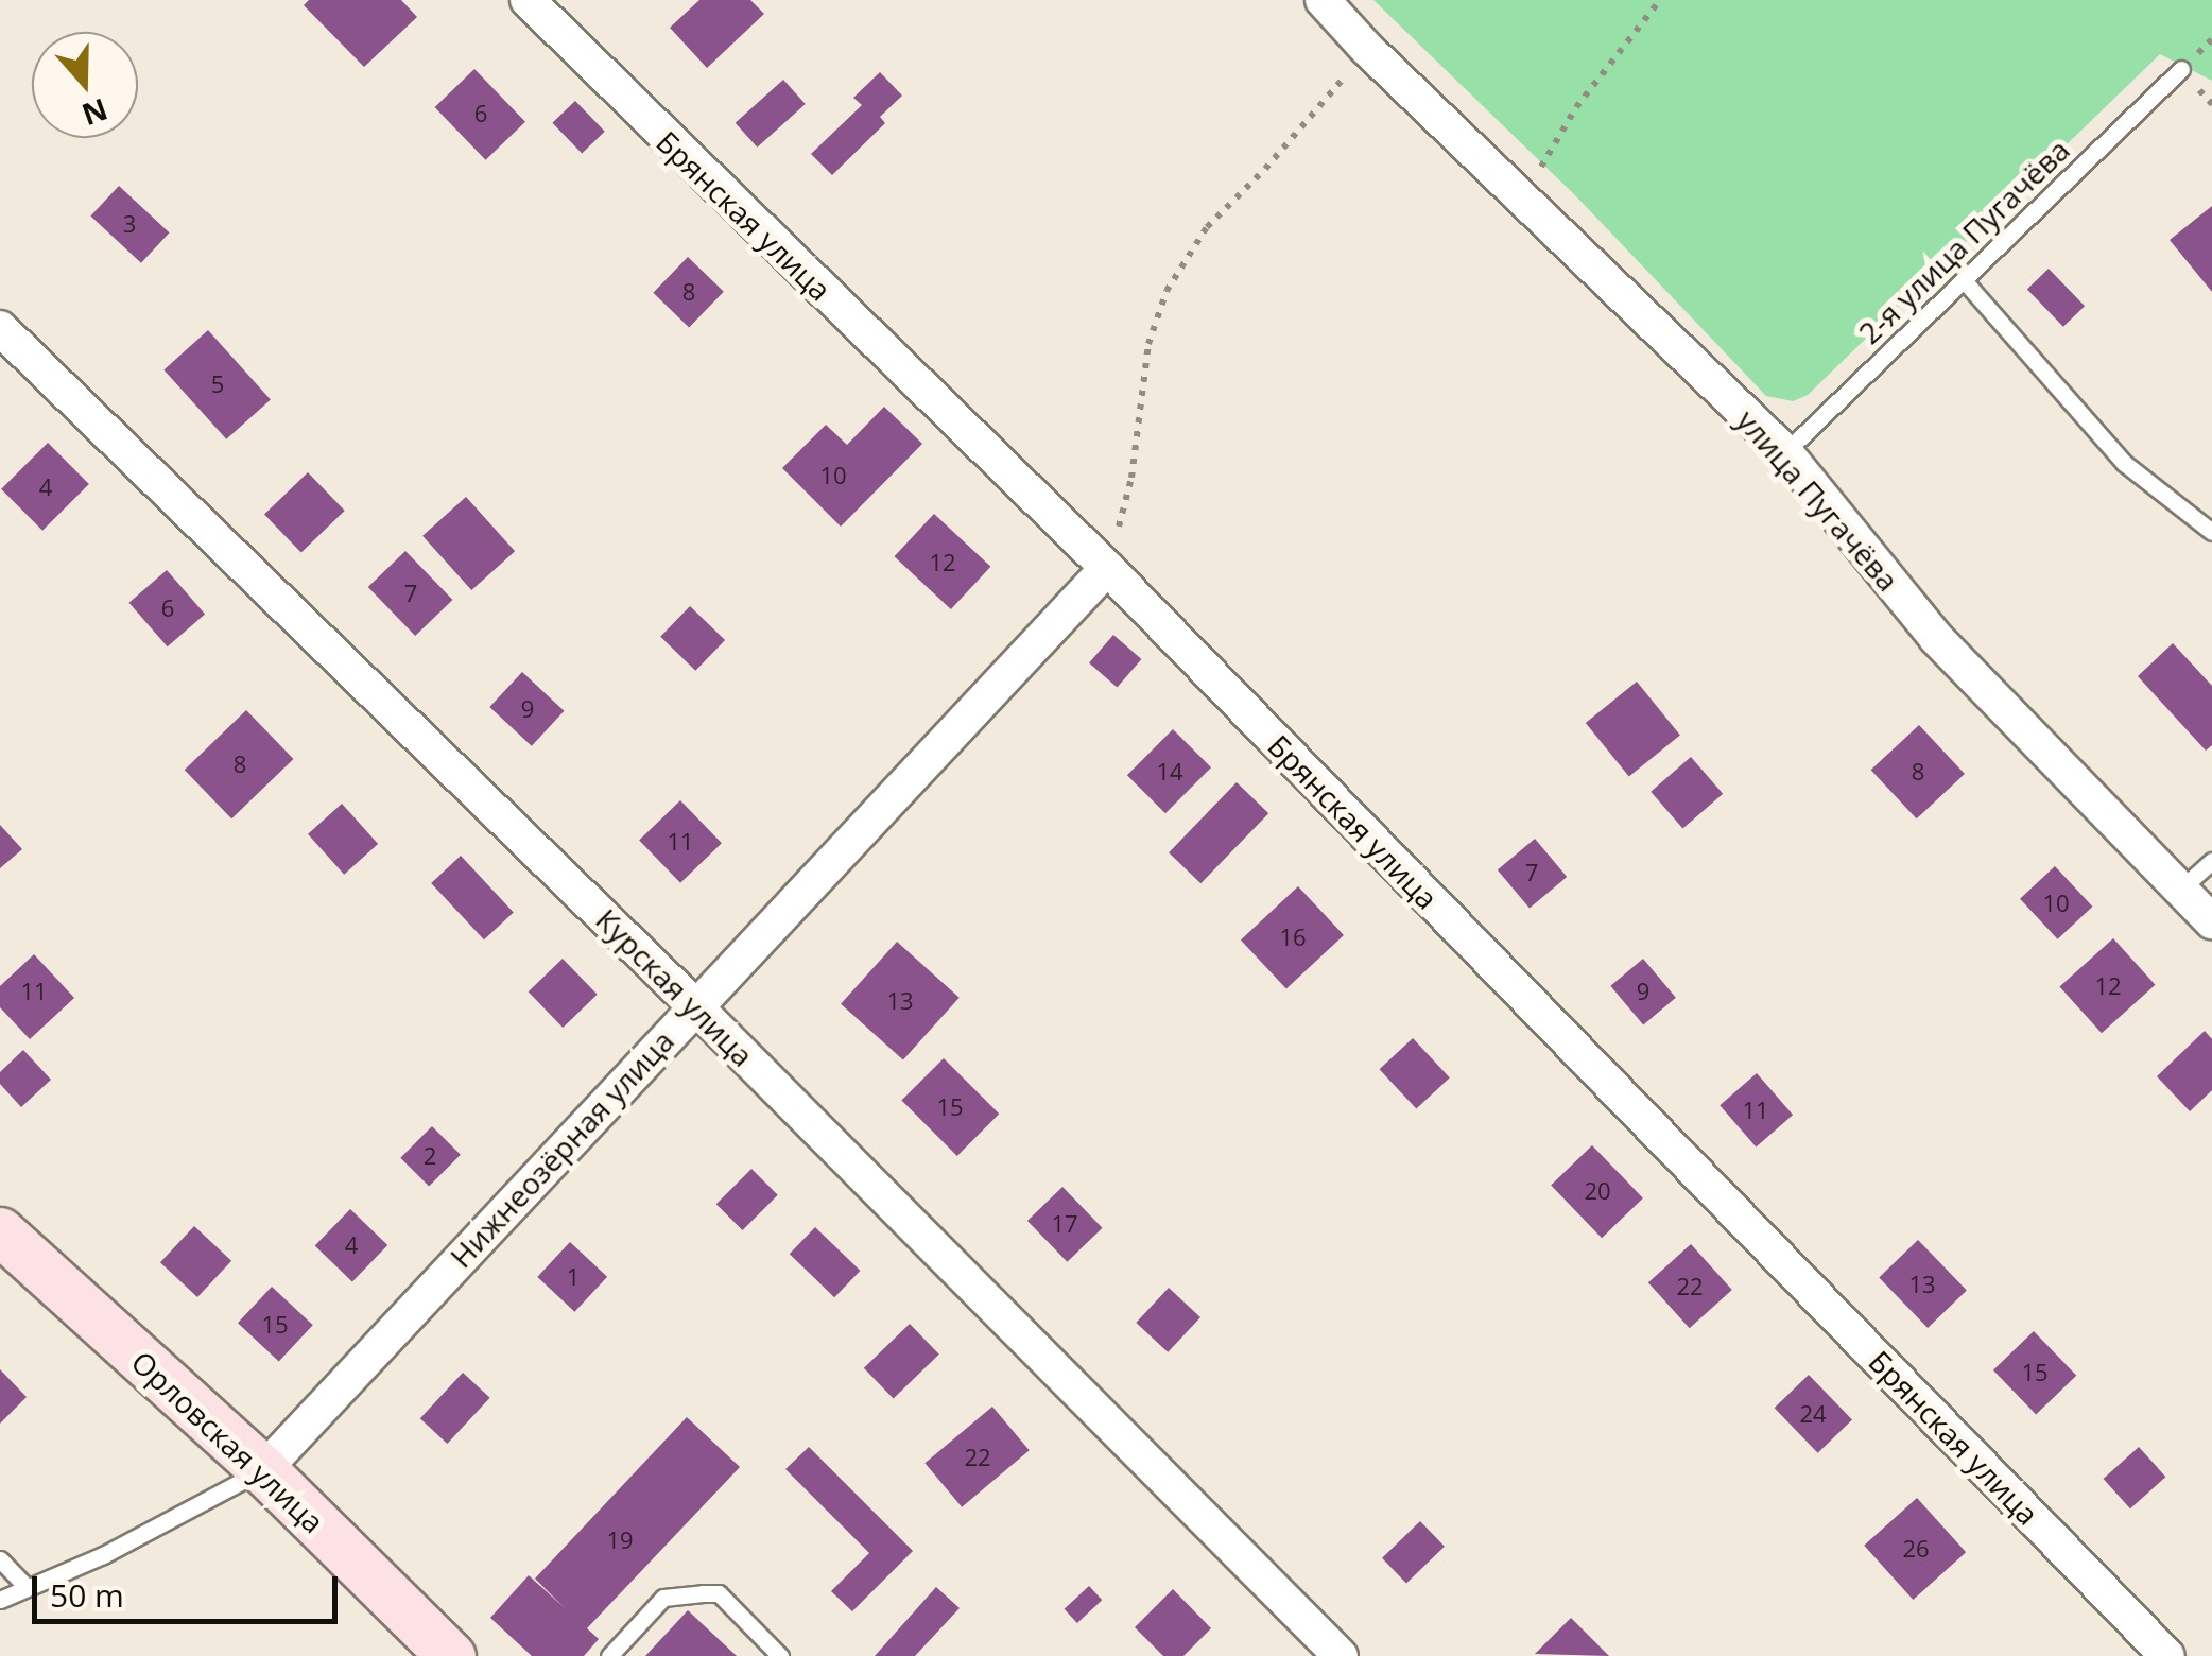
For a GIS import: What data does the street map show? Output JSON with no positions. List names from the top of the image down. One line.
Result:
{"streets":{"main road":["Орловская улица"],"street":["Брянская улица","улица Пугачёва","Курская улица","Нижнеозёрная улица"],"lane":["2-я улица Пугачёва"]},"crossings":[["Брянская улица","Нижнеозёрная улица"],["2-я улица Пугачёва","улица Пугачёва"],["Курская улица","Нижнеозёрная улица"],["Нижнеозёрная улица","Орловская улица"]],"house_numbers":["6","3","8","5","10","4","12","7","6","9","8","14","8","11","7","10","16","12","11","9","13","15","11","2","20","17","4","1","13","22","15","15","24","22","19","26"],"scale_bar":"50 m","north":"bottom"}
